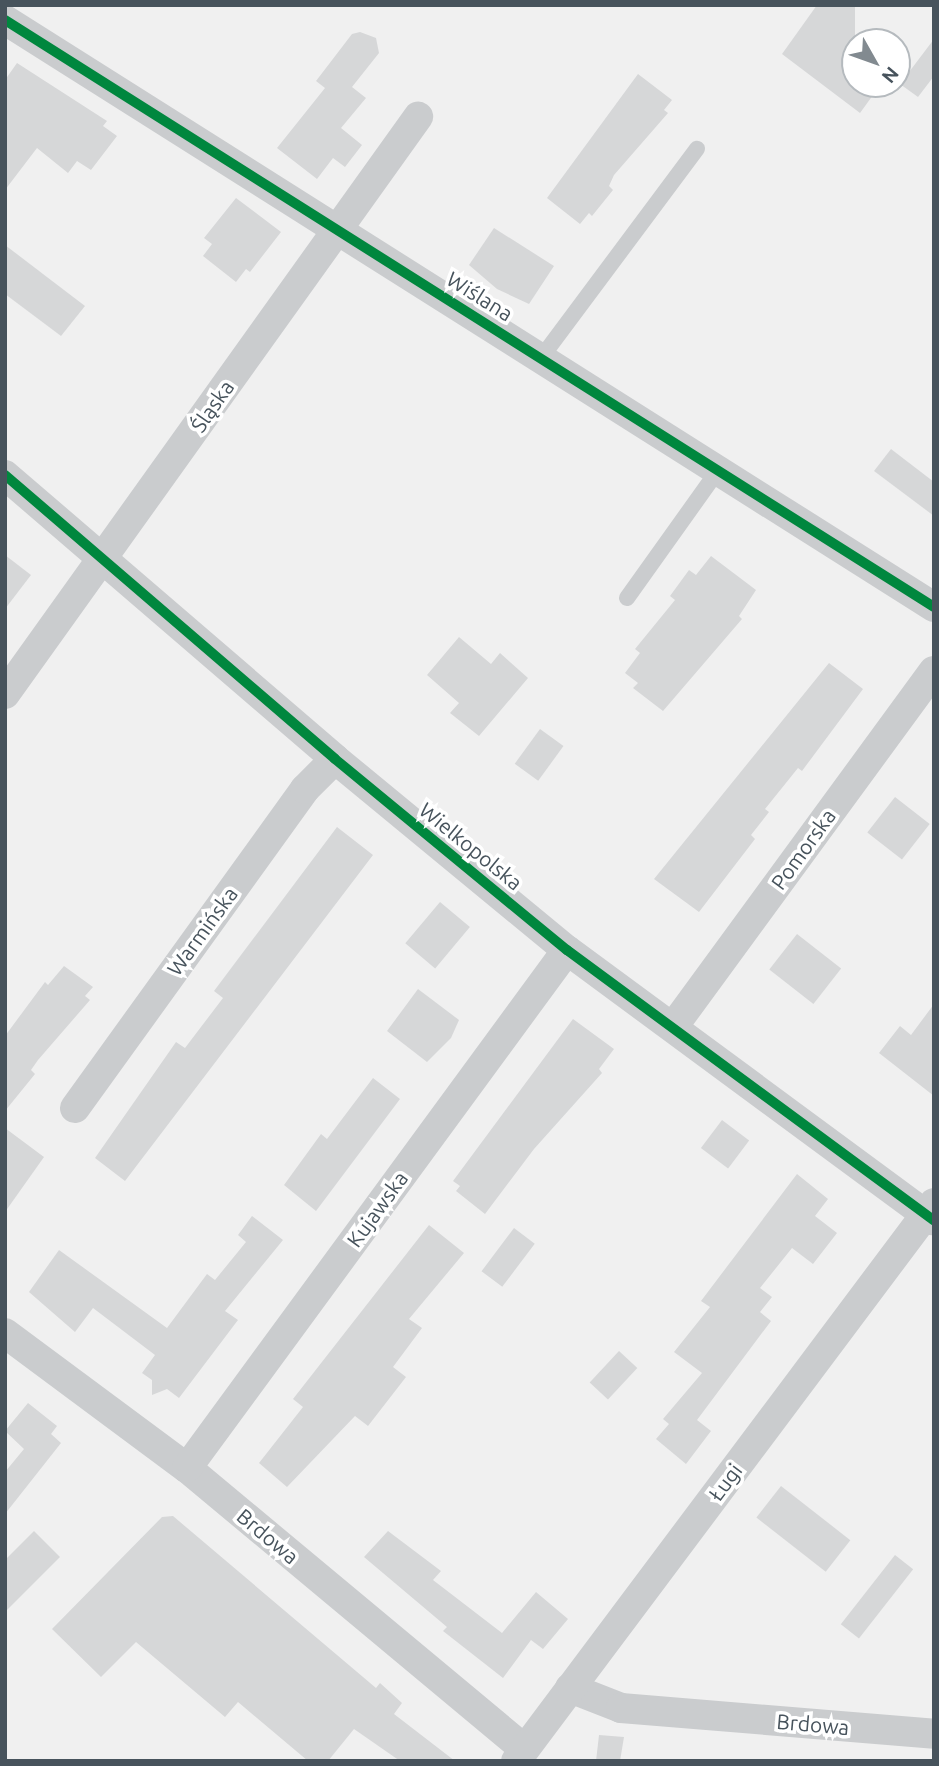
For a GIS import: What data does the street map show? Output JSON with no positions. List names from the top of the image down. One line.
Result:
{"streets":{"street":["Wiślana","Śląska","Wielkopolska","Pomorska","Warmińska","Kujawska","Ługi","Brdowa"]},"crossings":[["Wiślana","Śląska"],["Śląska","Wielkopolska"],["Wielkopolska","Pomorska"],["Wielkopolska","Warmińska"],["Wielkopolska","Kujawska"],["Wielkopolska","Ługi"],["Kujawska","Brdowa"],["Ługi","Brdowa"]],"north":"bottom right"}
